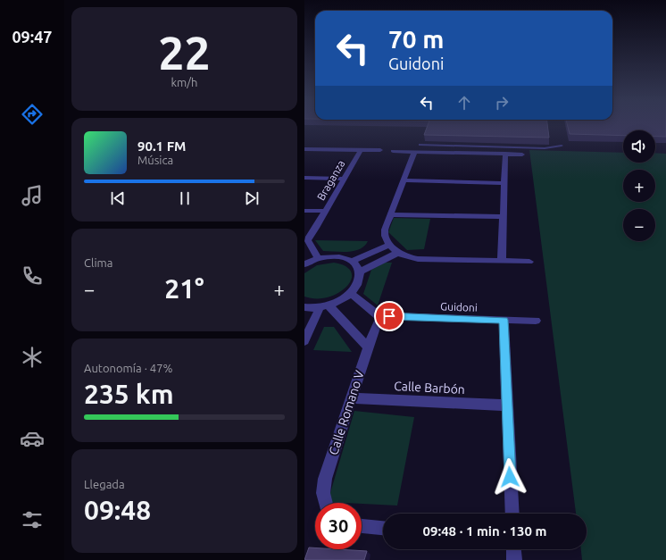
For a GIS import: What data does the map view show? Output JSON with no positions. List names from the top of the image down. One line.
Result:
{"streets":{"street":["Braganza","Guidoni","Calle Barbón","Calle Romano V"]},"crossings":[["Guidoni","Calle Romano V"],["Calle Barbón","Calle Romano V"]],"page":{"tabs":"09:47","tile":[["22","km/h"],"Clima",["Autonomía · 47%","235 km"],["Llegada","09:48"]],"turn":["70 m","Guidoni"],"map_buttons":["+","−"],"song":["90.1 FM","Música"],"heat":["−","21°","+"],"limit":"30","trip":"09:48 · 1 min · 130 m"}}
